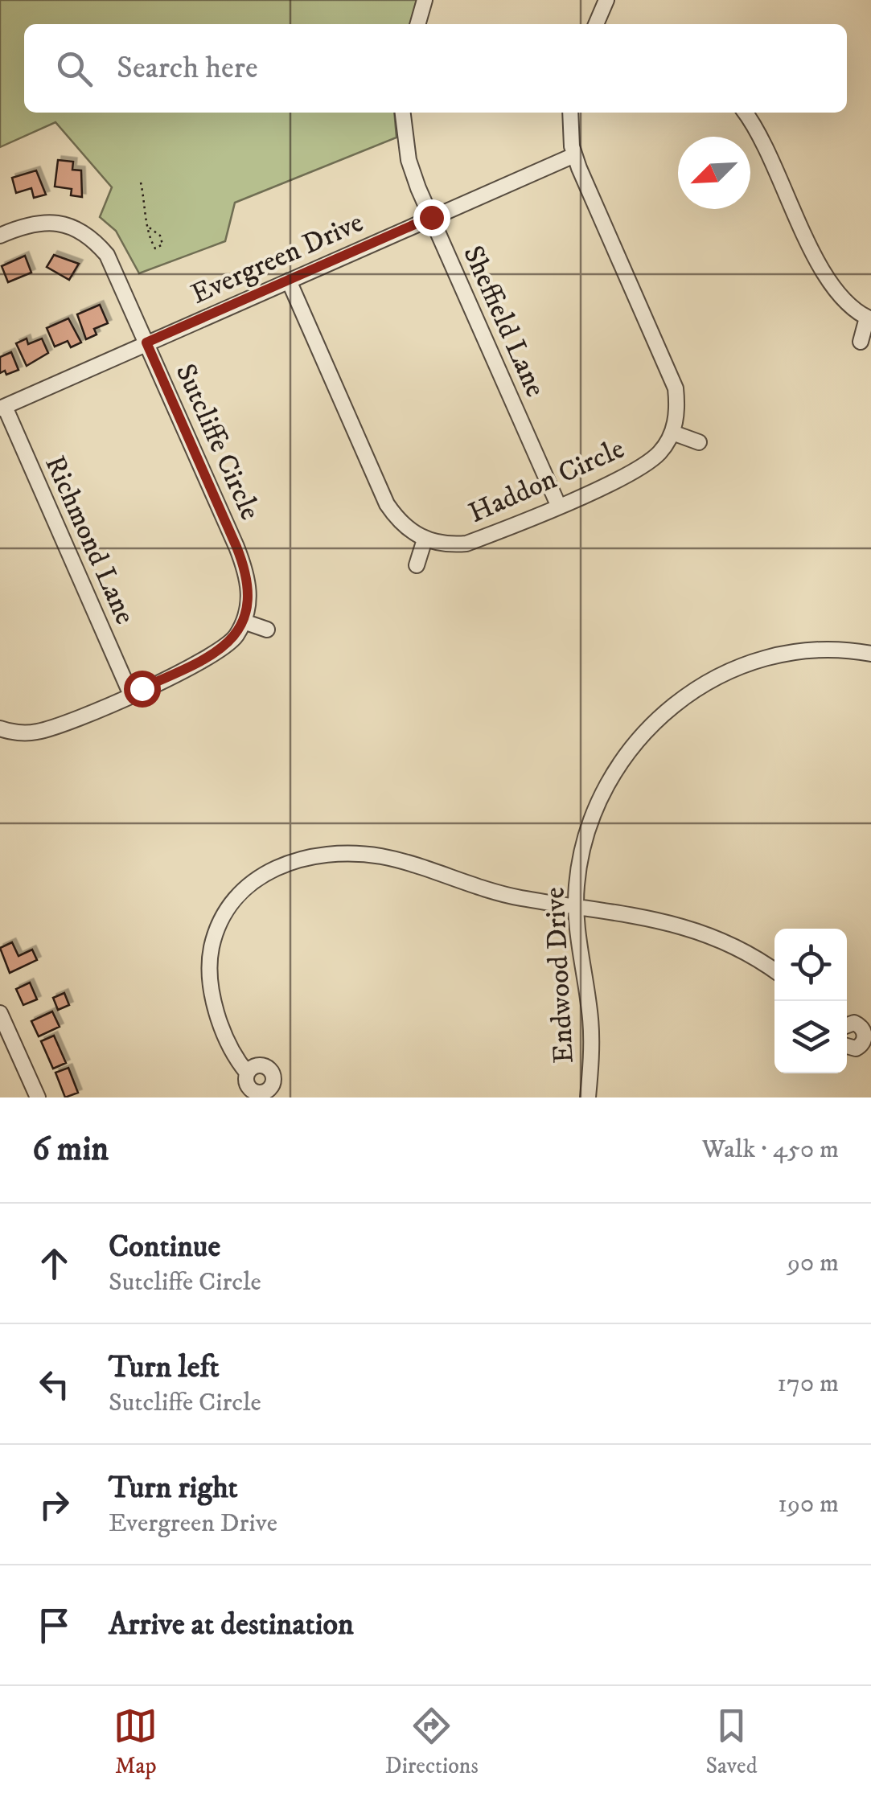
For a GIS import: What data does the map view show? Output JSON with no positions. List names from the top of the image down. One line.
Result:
{"streets":{"street":["Evergreen Drive","Sheffield Lane","Sutcliffe Circle","Haddon Circle","Richmond Lane","Endwood Drive"]},"crossings":[["Evergreen Drive","Sheffield Lane"],["Evergreen Drive","Sutcliffe Circle"],["Evergreen Drive","Richmond Lane"],["Sheffield Lane","Haddon Circle"]],"north":"bottom left","page":{"search":"Search here","heading":["6 min","Walk · 450 m"],"list":[["Continue","Sutcliffe Circle","90 m"],["Turn left","Sutcliffe Circle","170 m"],["Turn right","Evergreen Drive","190 m"],"Arrive at destination"],"nav":["Map","Directions","Saved"]}}
